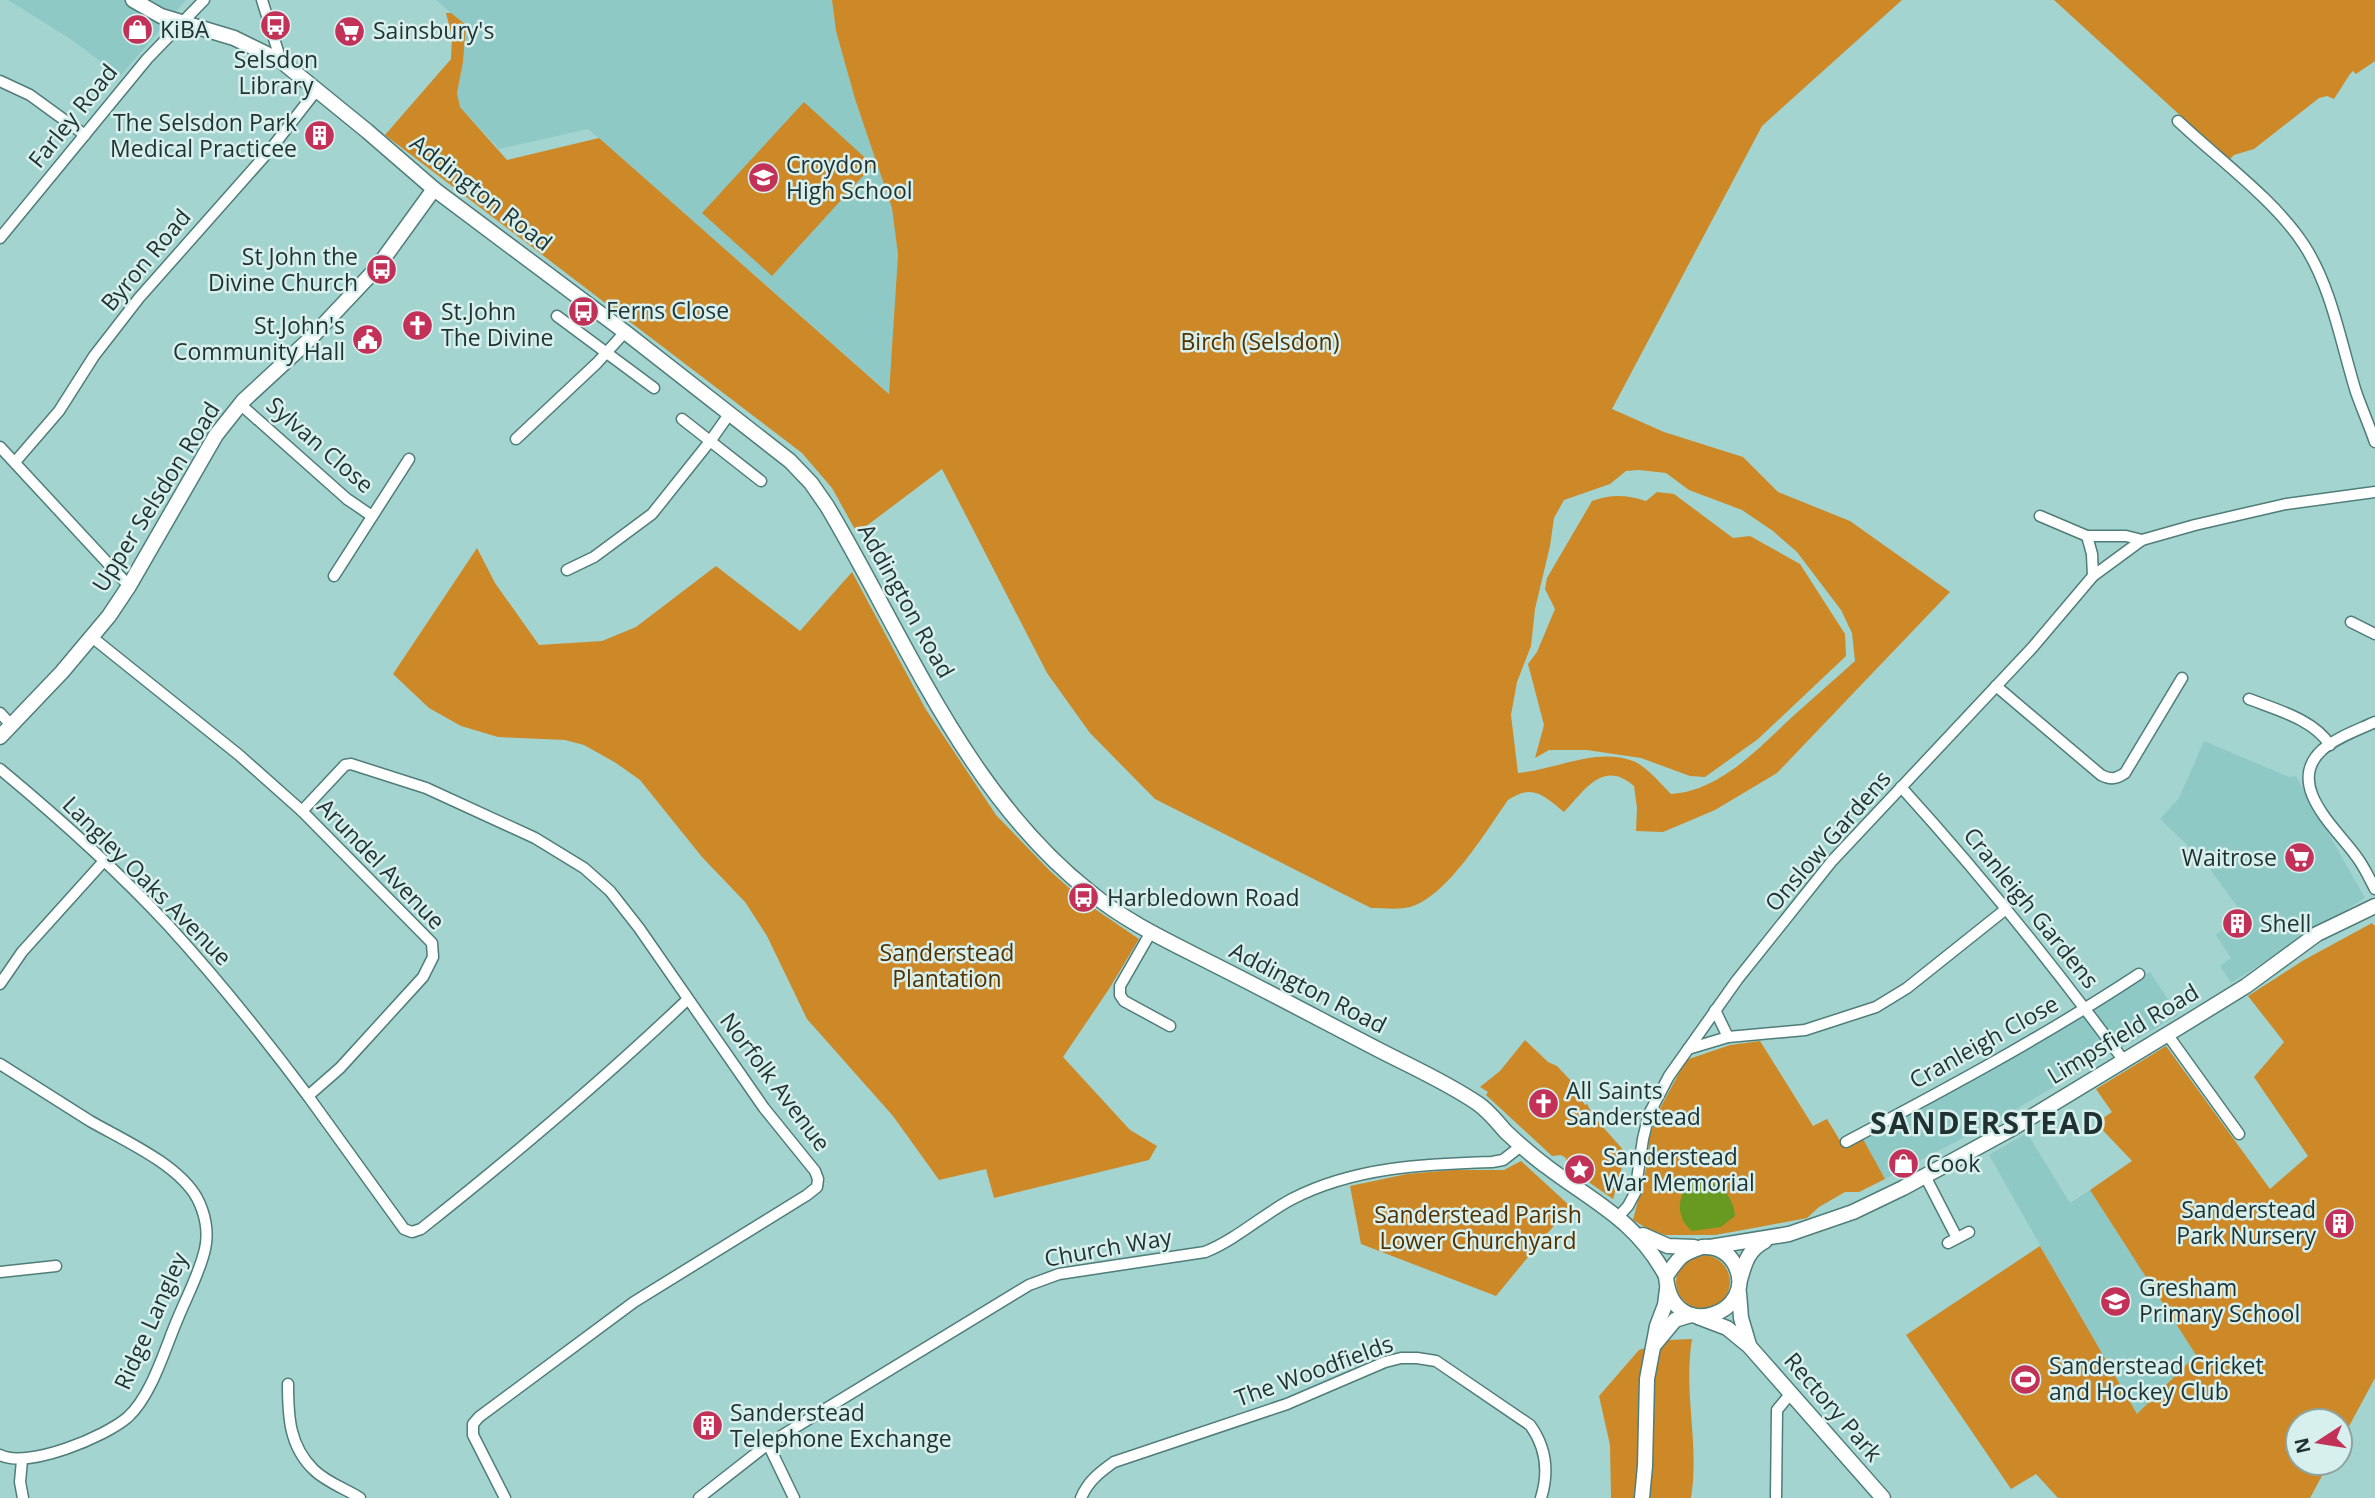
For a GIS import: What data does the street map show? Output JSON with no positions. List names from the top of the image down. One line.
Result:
{"streets":{"main road":["Addington Road","Upper Selsdon Road","Limpsfield Road","Rectory Park"],"street":["Farley Road","Byron Road","Sylvan Close","Onslow Gardens","Arundel Avenue","Langley Oaks Avenue","Cranleigh Gardens","Cranleigh Close","Norfolk Avenue","Church Way","Ridge Langley","The Woodfields"]},"crossings":[["Farley Road","Addington Road"],["Addington Road","Byron Road"],["Addington Road","Upper Selsdon Road"],["Addington Road","Onslow Gardens"],["Addington Road","Church Way"],["Sylvan Close","Upper Selsdon Road"],["Upper Selsdon Road","Arundel Avenue"],["Onslow Gardens","Cranleigh Gardens"],["Arundel Avenue","Langley Oaks Avenue"],["Arundel Avenue","Norfolk Avenue"],["Cranleigh Gardens","Limpsfield Road"],["Cranleigh Gardens","Cranleigh Close"],["Limpsfield Road","Rectory Park"]],"districts":["SANDERSTEAD"],"parks":["Birch (Selsdon)","Sanderstead Plantation","Sanderstead Parish Lower Churchyard"],"places":{"bus stop":["Selsdon Library","St John the Divine Church","Ferns Close","Harbledown Road"],"shop":["KiBA","Cook"],"supermarket":["Sainsbury's","Waitrose"],"building":["The Selsdon Park Medical Practicee","Shell","Sanderstead Park Nursery","Sanderstead Telephone Exchange"],"school or university":["Croydon High School","Gresham Primary School"],"church":["St.John The Divine","All Saints Sanderstead"],"public building":["St.John's Community Hall"],"place":["Sanderstead War Memorial"],"sports":["Sanderstead Cricket and Hockey Club"]},"north":"left"}
